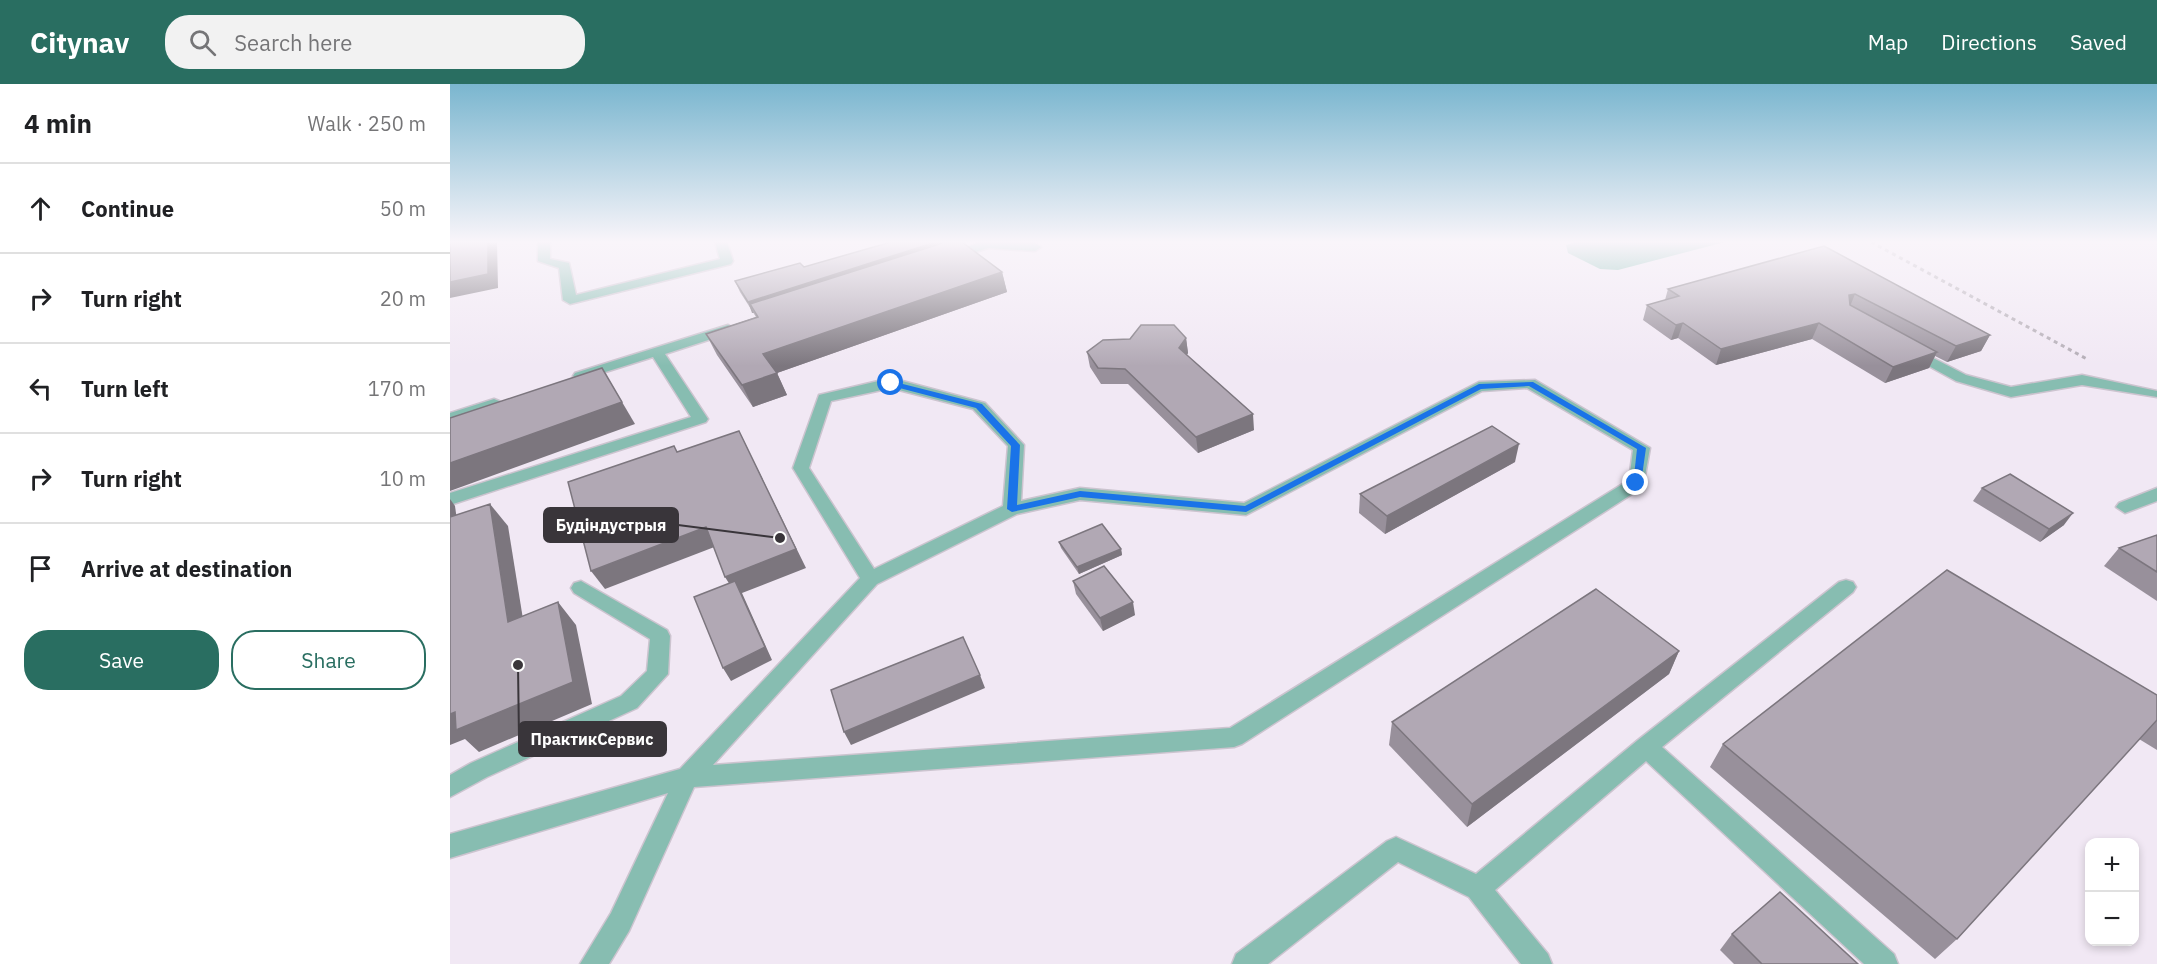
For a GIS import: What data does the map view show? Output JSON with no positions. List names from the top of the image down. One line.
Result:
{"places":["Будіндустрыя","ПрактикСервис"],"page":{"header":"Citynav","search":"Search here","nav":["Map","Directions","Saved"],"heading":["4 min","Walk · 250 m"],"list":[["Continue","50 m"],["Turn right","20 m"],["Turn left","170 m"],["Turn right","10 m"],"Arrive at destination"],"buttons":["Save","Share"],"map_buttons":["+","−"]}}
